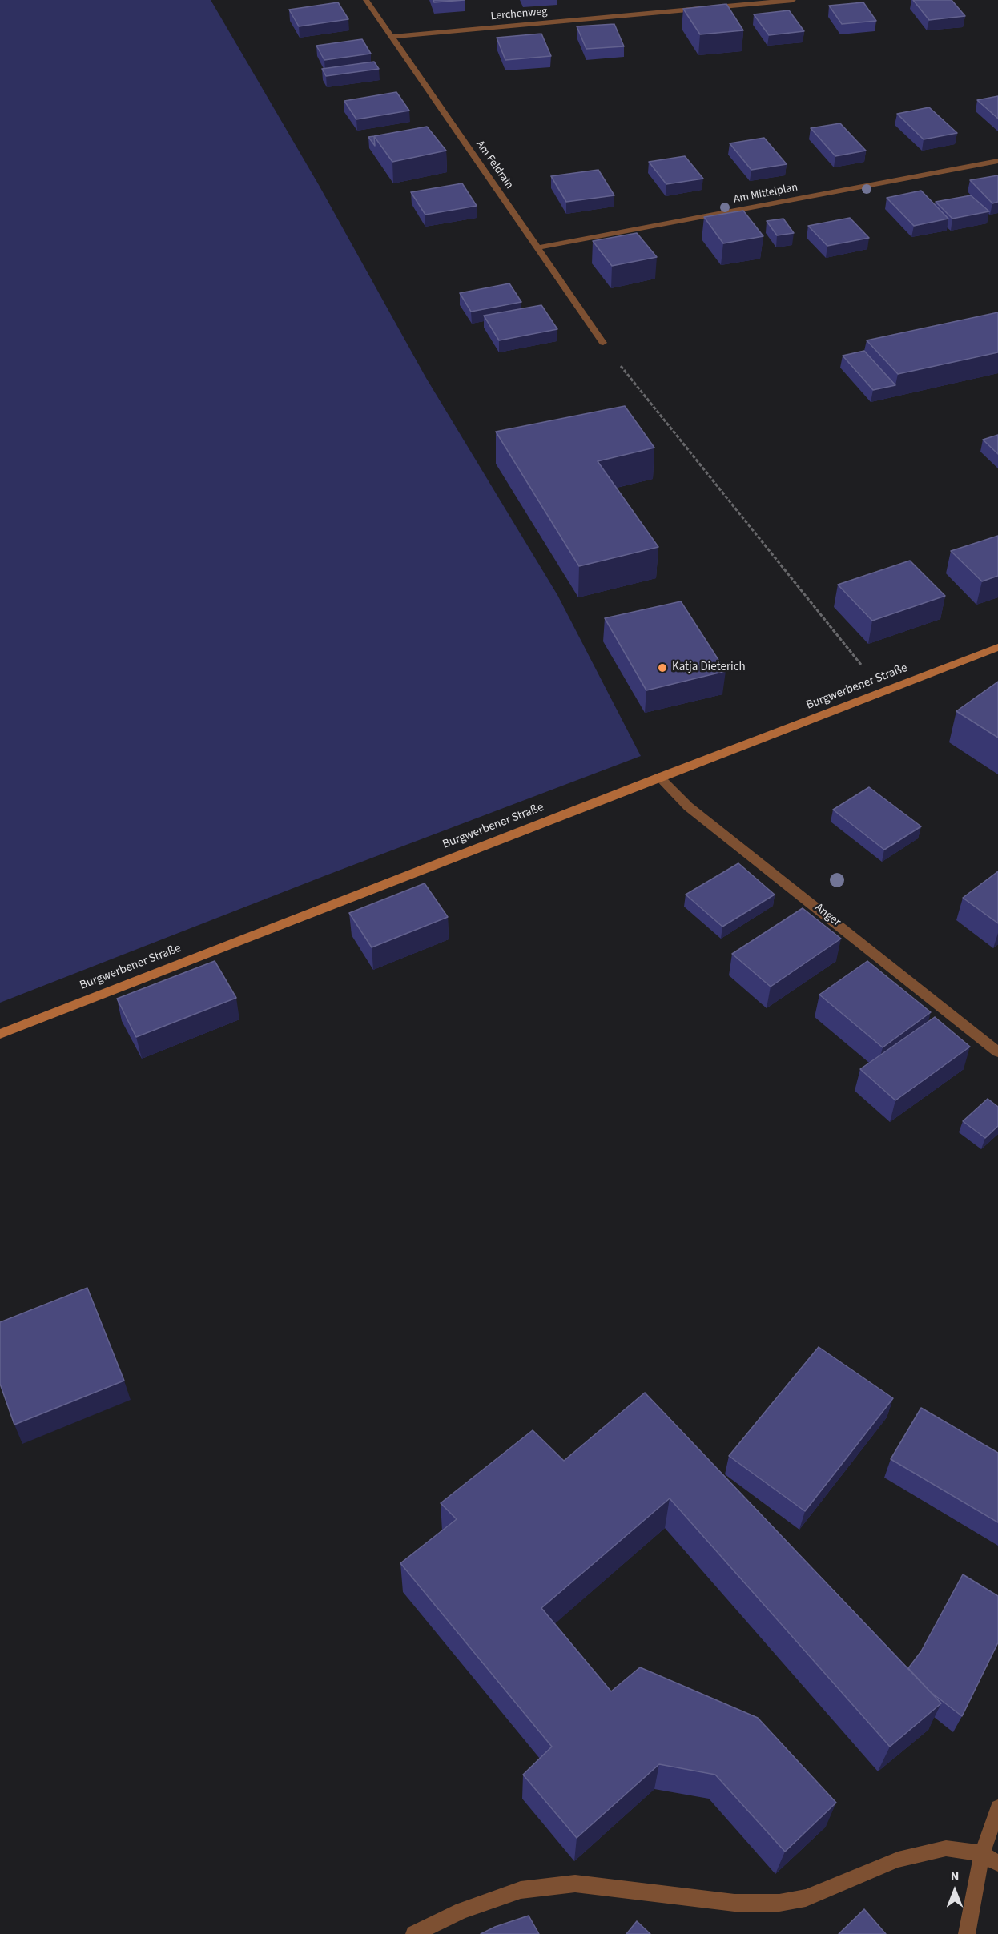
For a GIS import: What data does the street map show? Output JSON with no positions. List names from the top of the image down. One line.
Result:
{"streets":{"main road":["Burgwerbener Straße"],"street":["Lerchenweg","Am Feldrain","Am Mittelplan","Anger"]},"crossings":[["Lerchenweg","Am Feldrain"],["Am Feldrain","Am Mittelplan"],["Burgwerbener Straße","Anger"]],"places":["Katja Dieterich"],"north":"top"}
